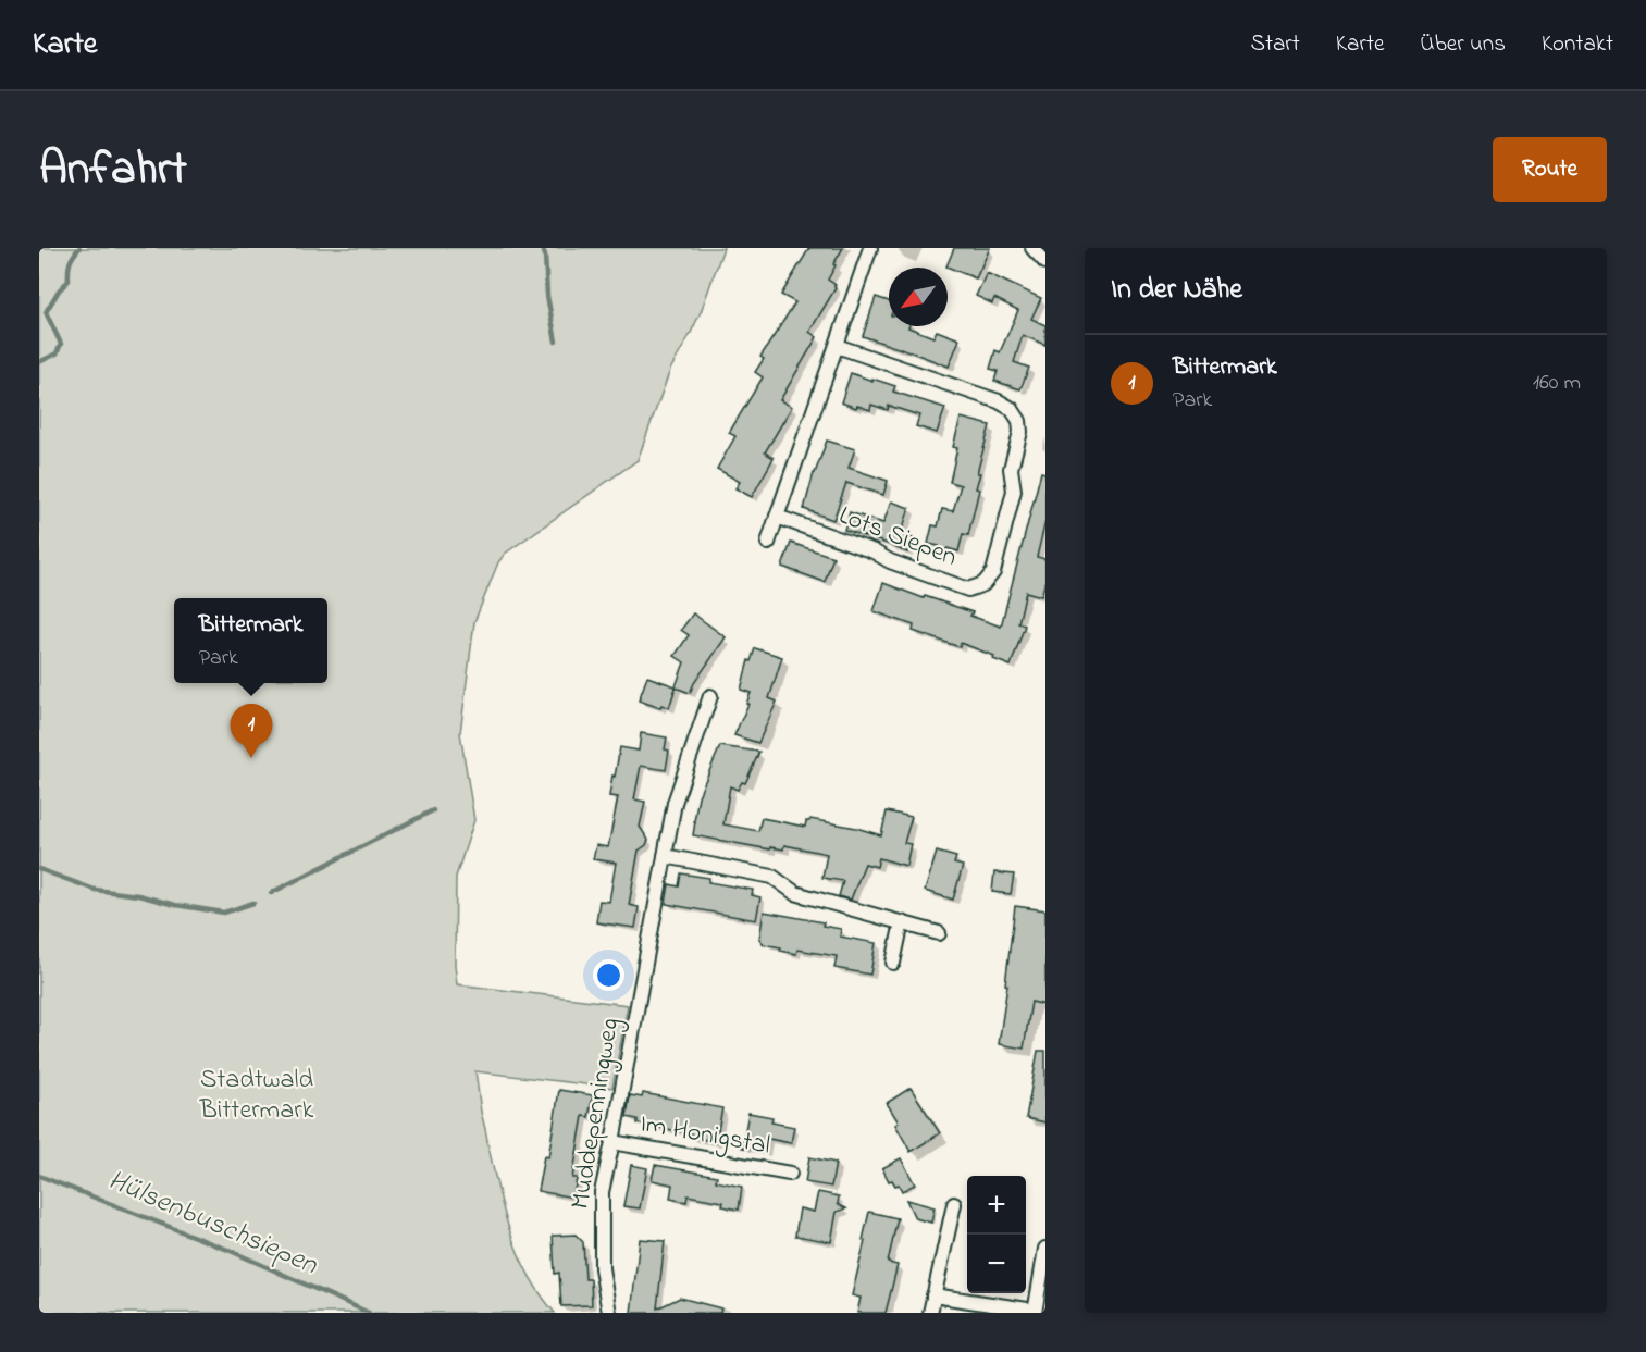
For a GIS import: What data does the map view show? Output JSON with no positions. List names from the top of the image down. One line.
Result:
{"streets":{"street":["Lots Siepen","Muddepenningweg","Im Honigstal"]},"crossings":[["Muddepenningweg","Im Honigstal"]],"water":["Hülsenbuschsiepen"],"parks":["Stadtwald Bittermark"],"north":"bottom left","page":{"header":"Karte","nav":["Start","Karte","Über uns","Kontakt"],"title":"Anfahrt","buttons":"Route","heading":"In der Nähe","list":[{"mark":"1","name":"Bittermark","note":"Park","value":"160 m"}],"popup":["Bittermark","Park"],"pins":"1","map_buttons":["+","−"]}}
